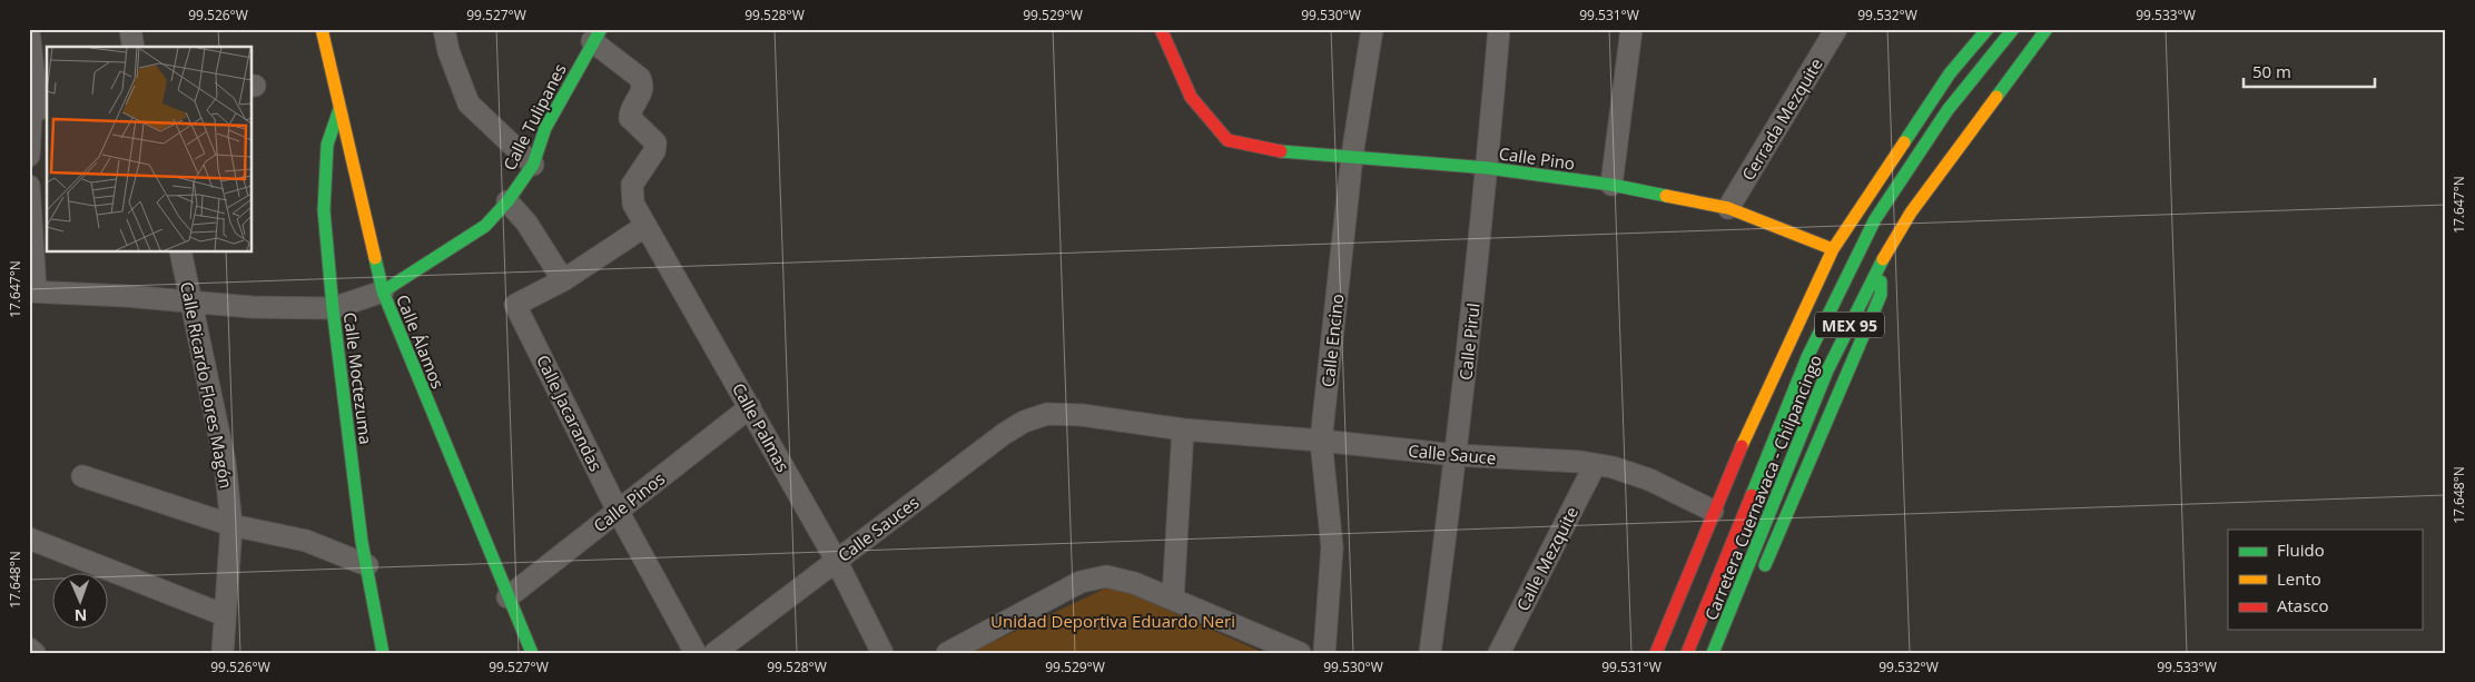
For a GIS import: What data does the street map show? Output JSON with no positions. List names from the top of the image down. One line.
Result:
{"streets":{"main road":["Calle Tulipanes","Calle Pino","MEX 95","Calle Álamos","Calle Moctezuma","Carretera Cuernavaca - Chilpancingo"],"street":["Cerrada Mezquite","Calle Encino","Calle Pirul","Calle Ricardo Flores Magón","Calle Jacarandas","Calle Palmas","Calle Sauce","Calle Pinos","Calle Sauces","Calle Mezquite"]},"crossings":[["Calle Tulipanes","Calle Álamos"],["Calle Tulipanes","Calle Palmas"],["Cerrada Mezquite","Calle Pino"],["Calle Pino","Calle Encino"],["Calle Pino","Calle Pirul"],["Calle Encino","Calle Sauce"],["Calle Álamos","Calle Moctezuma"],["Calle Álamos","Calle Pinos"],["Calle Pirul","Calle Sauce"],["Calle Jacarandas","Calle Pinos"],["Calle Palmas","Calle Pinos"],["Calle Palmas","Calle Sauces"],["Calle Sauce","Calle Sauces"],["Calle Sauce","Calle Mezquite"]],"parks":["Unidad Deportiva Eduardo Neri"],"legend":["Fluido","Lento","Atasco"],"scale_bar":"50 m","north":"bottom","coordinates":["99.526°W","99.527°W","99.528°W","99.529°W","99.530°W","99.531°W","99.532°W","99.533°W","17.647°N","17.648°N"]}
